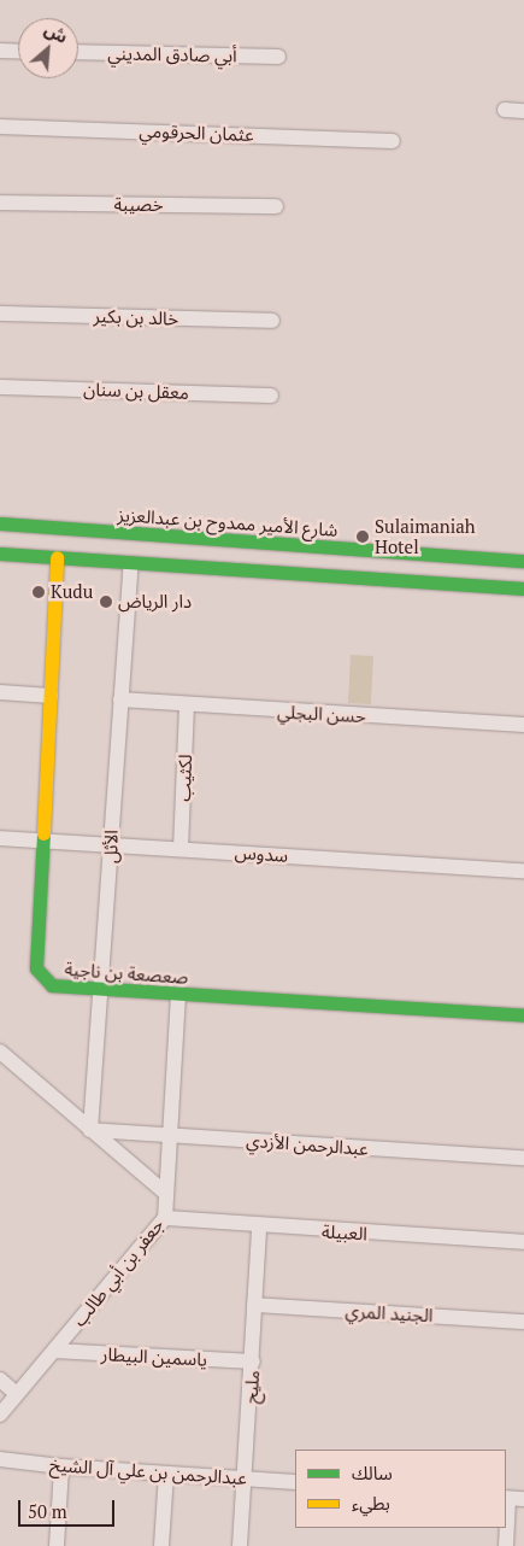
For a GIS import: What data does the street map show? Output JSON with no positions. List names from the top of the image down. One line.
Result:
{"streets":{"street":["أبي صادق المديني","عثمان الحرقومي","خصيبة","خالد بن بكير","معقل بن سنان","شارع الأمير ممدوح بن عبدالعزيز","حسن البجلي","لكثيب","الأثل","سدوس","صعصعة بن ناجية","عبدالرحمن الأزدي","العبيلة","جعفر بن أبي طالب","الجنيد المري","ياسمين البيطار","مليح","عبدالرحمن بن علي آل الشيخ"]},"crossings":[["حسن البجلي","لكثيب"],["حسن البجلي","الأثل"],["لكثيب","سدوس"],["الأثل","سدوس"],["الأثل","صعصعة بن ناجية"],["الأثل","عبدالرحمن الأزدي"],["سدوس","صعصعة بن ناجية"],["صعصعة بن ناجية","جعفر بن أبي طالب"],["عبدالرحمن الأزدي","جعفر بن أبي طالب"],["العبيلة","جعفر بن أبي طالب"],["العبيلة","مليح"],["جعفر بن أبي طالب","ياسمين البيطار"],["الجنيد المري","مليح"],["ياسمين البيطار","مليح"],["مليح","عبدالرحمن بن علي آل الشيخ"]],"places":["Sulaimaniah Hotel","Kudu","دار الرياض"],"legend":["سالك","بطيء"],"scale_bar":"50 m","north":"top right"}
